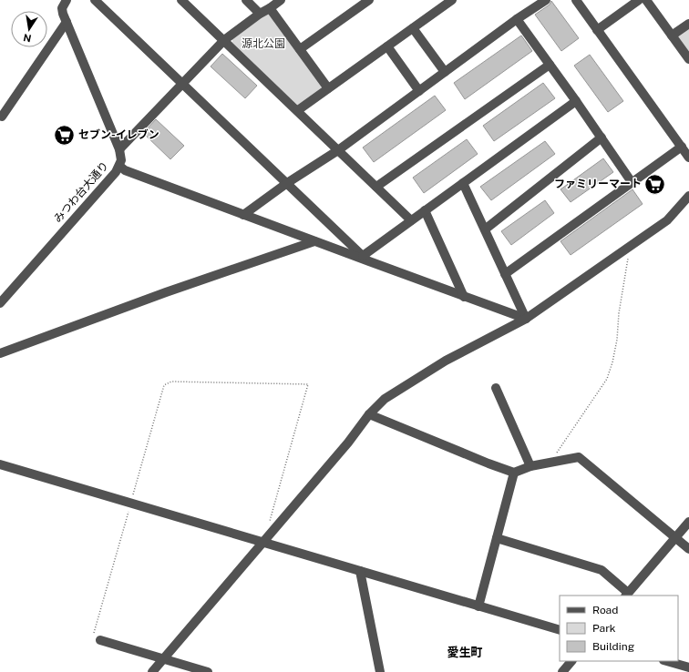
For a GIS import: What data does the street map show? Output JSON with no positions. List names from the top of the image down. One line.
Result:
{"streets":{"street":["みつわ台大通り"]},"districts":["愛生町"],"parks":["源北公園"],"places":{"supermarket":["セブン-イレブン","ファミリーマート"]},"legend":["Road","Park","Building"],"north":"bottom"}
